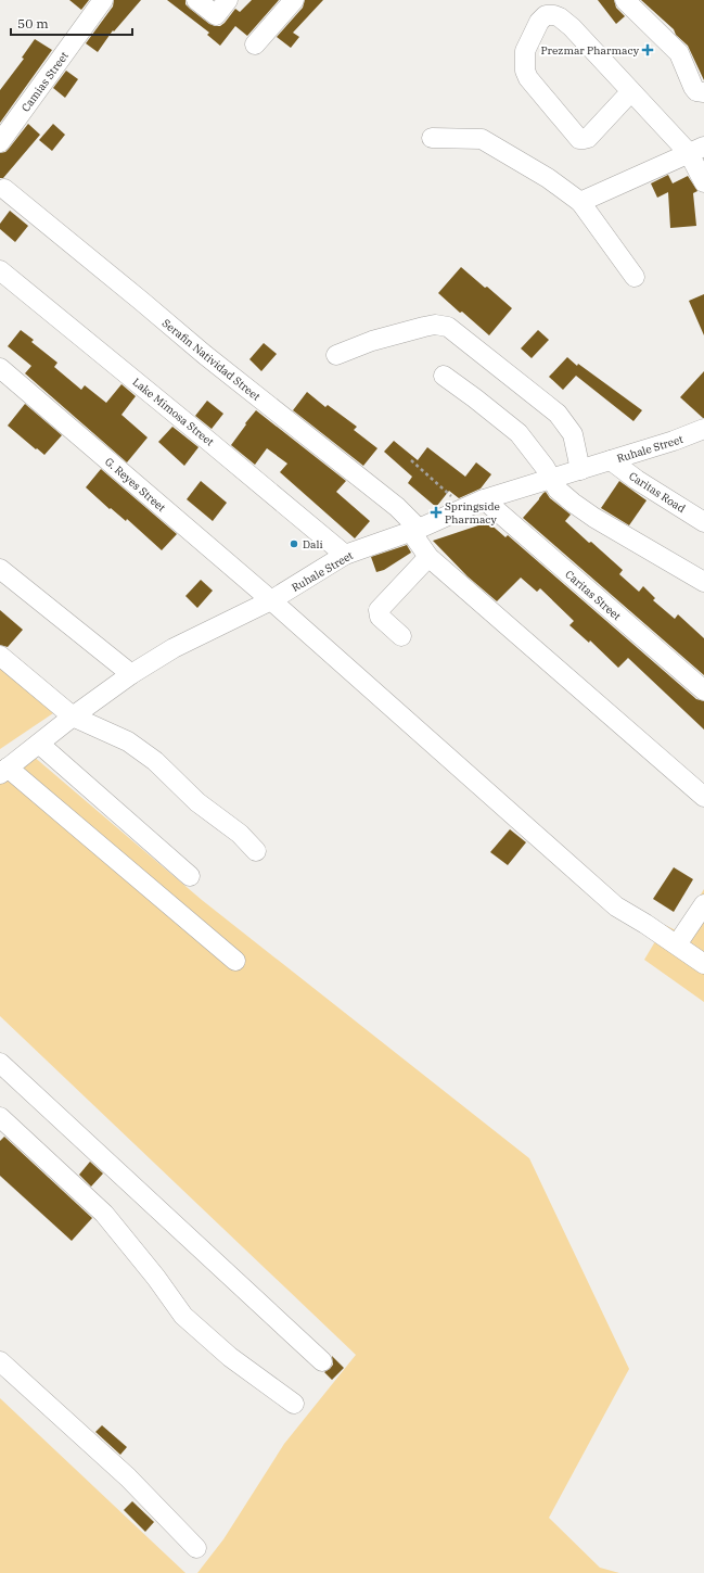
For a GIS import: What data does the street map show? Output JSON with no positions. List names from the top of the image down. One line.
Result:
{"streets":{"street":["Camias Street","Serafin Natividad Street","Lake Mimosa Street","Ruhale Street","G. Reyes Street","Caritas Road","Caritas Street"]},"crossings":[["Serafin Natividad Street","Ruhale Street"],["Lake Mimosa Street","Ruhale Street"],["Ruhale Street","G. Reyes Street"],["Ruhale Street","Caritas Road"],["Ruhale Street","Caritas Street"]],"places":{"health":["Prezmar Pharmacy","Springside Pharmacy"],"other":["Dali"]},"scale_bar":"50 m"}
